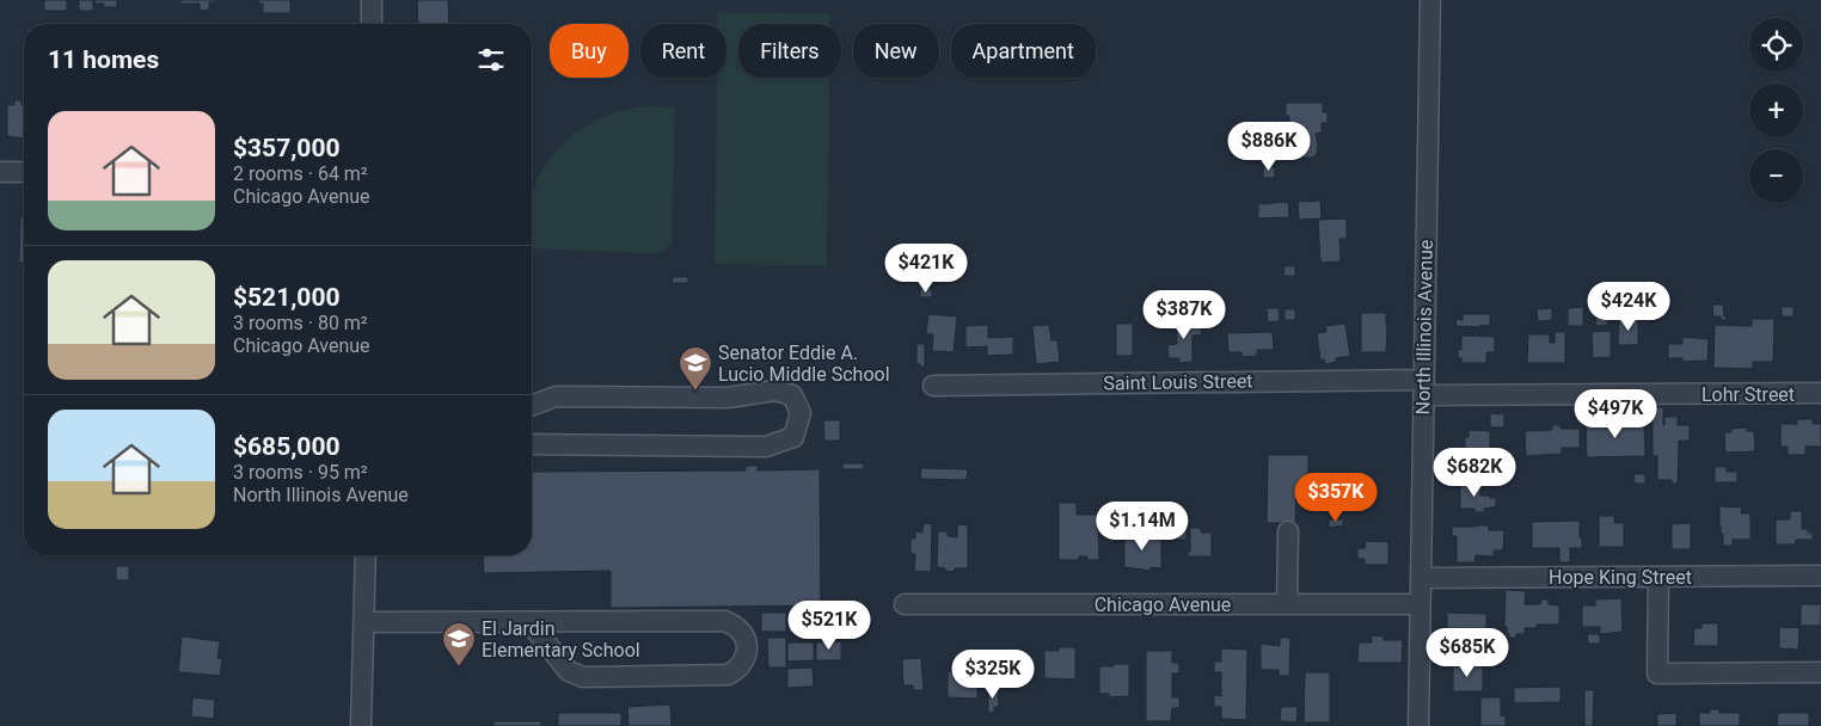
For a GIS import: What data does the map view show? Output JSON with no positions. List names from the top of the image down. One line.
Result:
{"streets":{"street":["North Illinois Avenue","Saint Louis Street","Lohr Street","Hope King Street","Chicago Avenue"]},"crossings":[["North Illinois Avenue","Saint Louis Street"],["North Illinois Avenue","Lohr Street"],["North Illinois Avenue","Hope King Street"],["North Illinois Avenue","Chicago Avenue"],["Saint Louis Street","Lohr Street"]],"places":{"school or university":["Senator Eddie A. Lucio Middle School","El Jardin Elementary School"]},"page":{"map_buttons":["+","−"],"chip":["Buy","Rent","Filters","New","Apartment"],"heading":"11 homes","list":[{"name":"$357,000","note":"2 rooms · 64 m² · Chicago Avenue"},{"name":"$521,000","note":"3 rooms · 80 m² · Chicago Avenue"},{"name":"$685,000","note":"3 rooms · 95 m² · North Illinois Avenue"}],"price":["$886K","$421K","$424K","$387K","$497K","$682K","$357K","$1.14M","$521K","$685K","$325K"]}}
